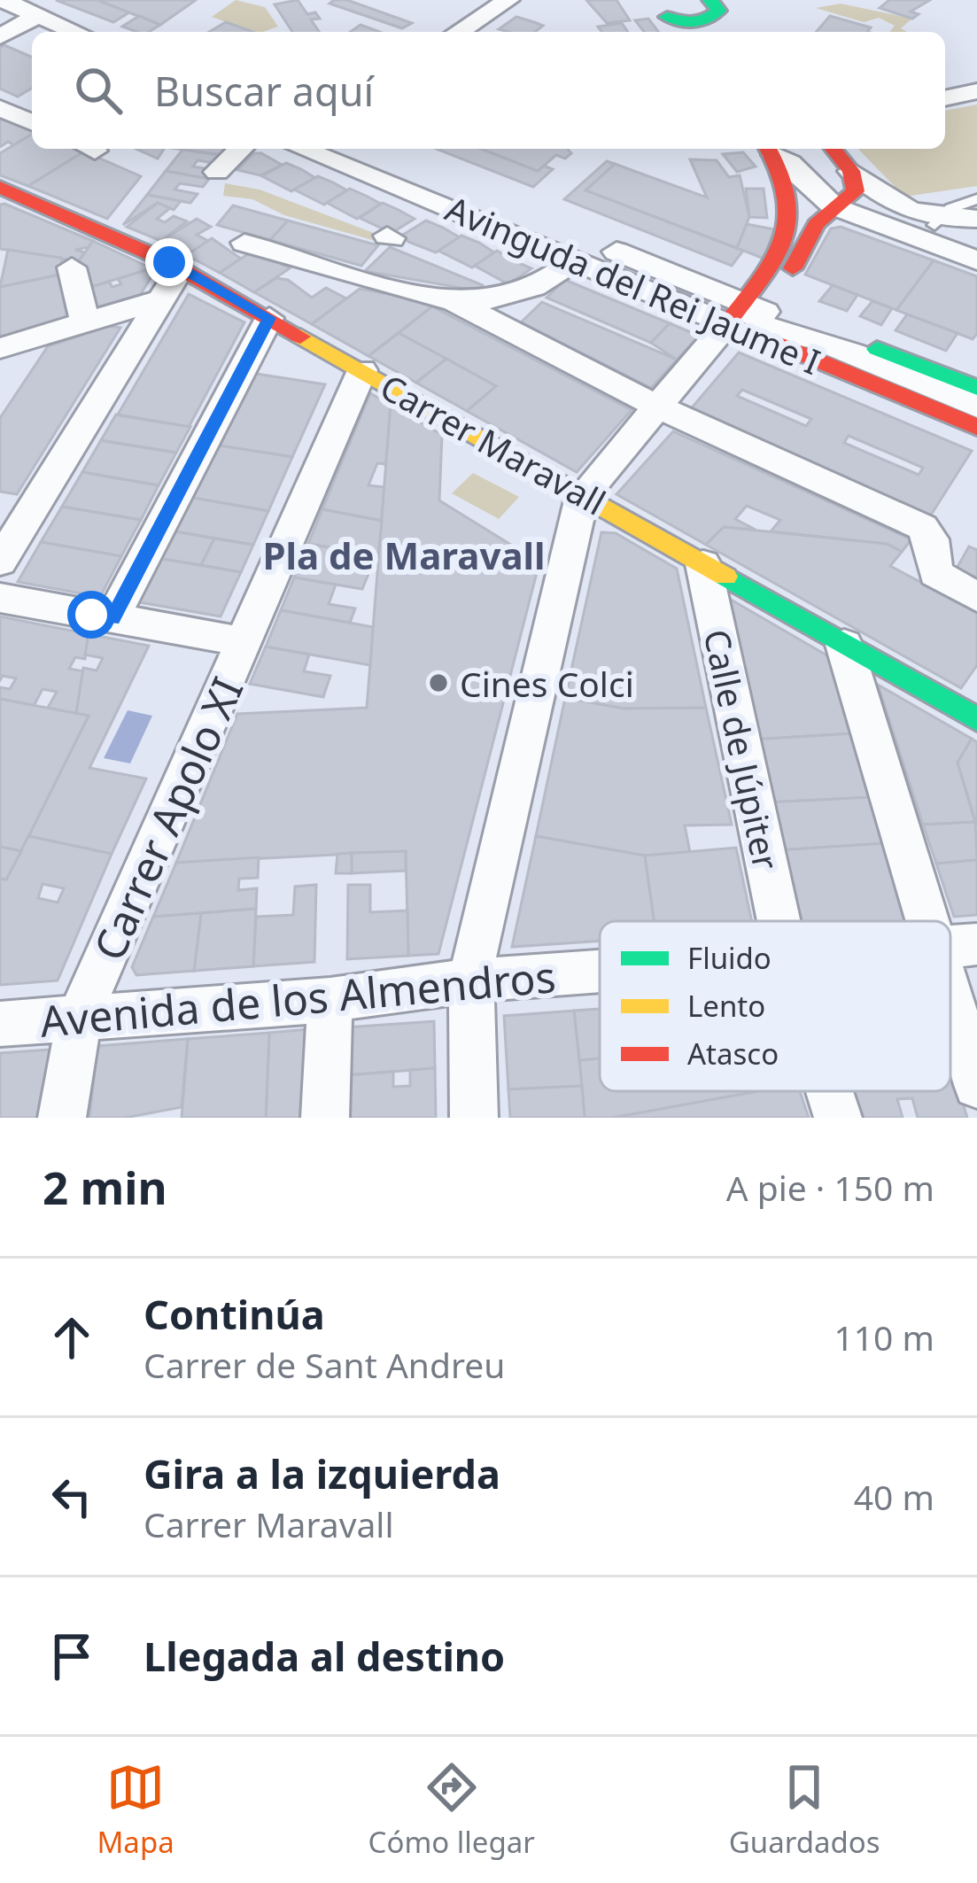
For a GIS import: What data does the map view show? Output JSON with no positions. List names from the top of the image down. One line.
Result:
{"streets":{"street":["Avinguda del Rei Jaume I","Carrer Maravall","Calle de Júpiter","Carrer Apolo XI","Avenida de los Almendros"]},"crossings":[["Carrer Maravall","Calle de Júpiter"],["Carrer Maravall","Carrer Apolo XI"],["Carrer Apolo XI","Avenida de los Almendros"]],"districts":["Pla de Maravall"],"places":["Cines Colci"],"legend":["Fluido","Lento","Atasco"],"page":{"search":"Buscar aquí","heading":["2 min","A pie · 150 m"],"list":[["Continúa","Carrer de Sant Andreu","110 m"],["Gira a la izquierda","Carrer Maravall","40 m"],"Llegada al destino"],"nav":["Mapa","Cómo llegar","Guardados"]}}
